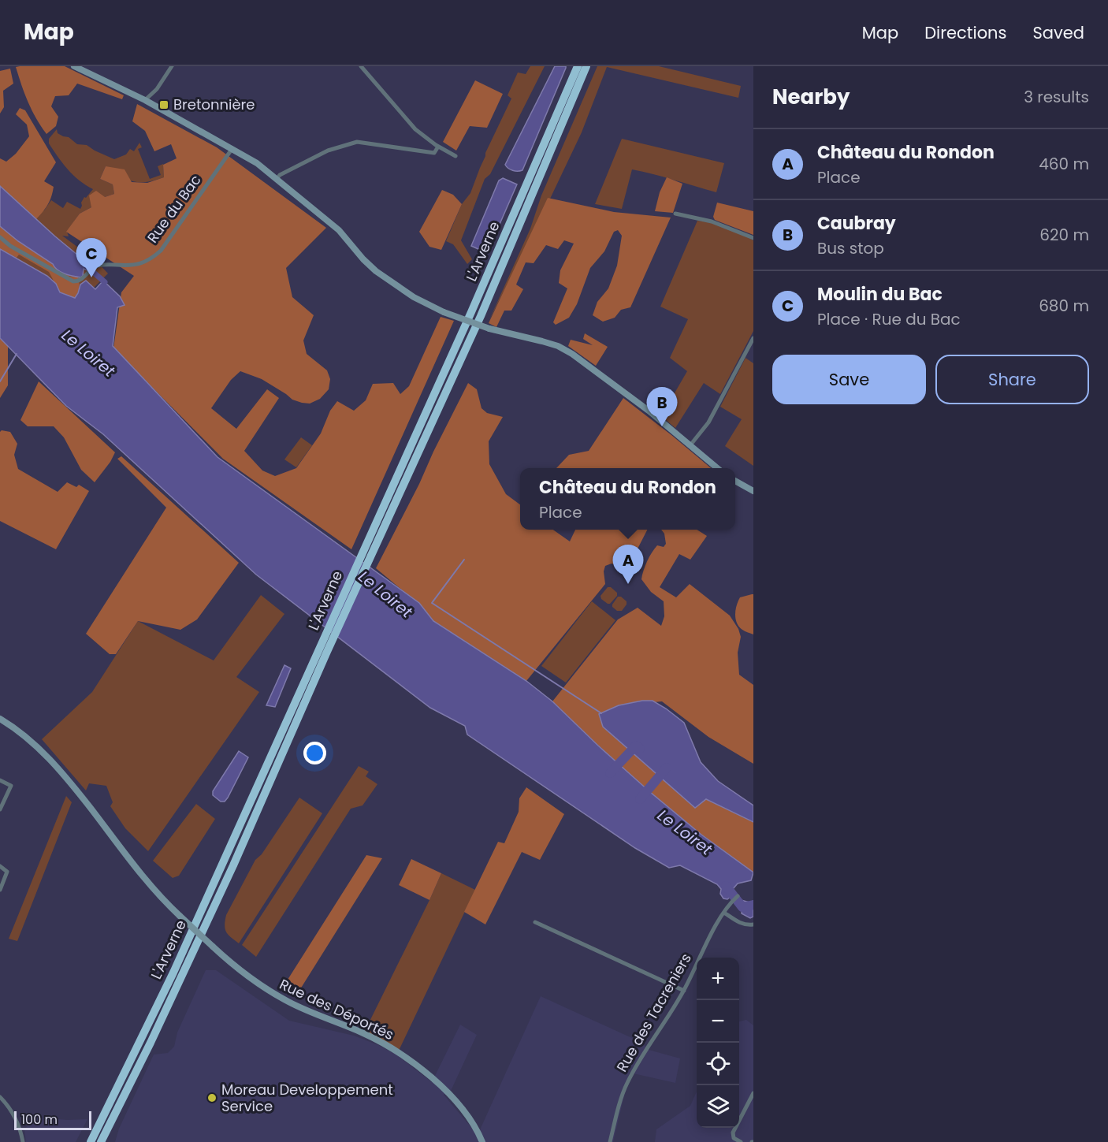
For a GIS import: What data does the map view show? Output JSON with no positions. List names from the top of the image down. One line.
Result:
{"streets":{"highway":["L'Arverne"],"main road":["Rue des Déportés"],"street":["Rue du Bac","Rue des Tacreniers"]},"water":["Le Loiret"],"places":{"transit":["Bretonnière"],"other":["Moreau Developpement Service"]},"scale_bar":"100 m","page":{"header":"Map","nav":["Map","Directions","Saved"],"heading":["Nearby","3 results"],"list":[{"mark":"A","name":"Château du Rondon","note":"Place","value":"460 m"},{"mark":"B","name":"Caubray","note":"Bus stop","value":"620 m"},{"mark":"C","name":"Moulin du Bac","note":"Place · Rue du Bac","value":"680 m"}],"pins":["C","B","A"],"buttons":["Save","Share"],"popup":["Château du Rondon","Place"],"map_buttons":["+","−"],"scale":"100 m"}}
